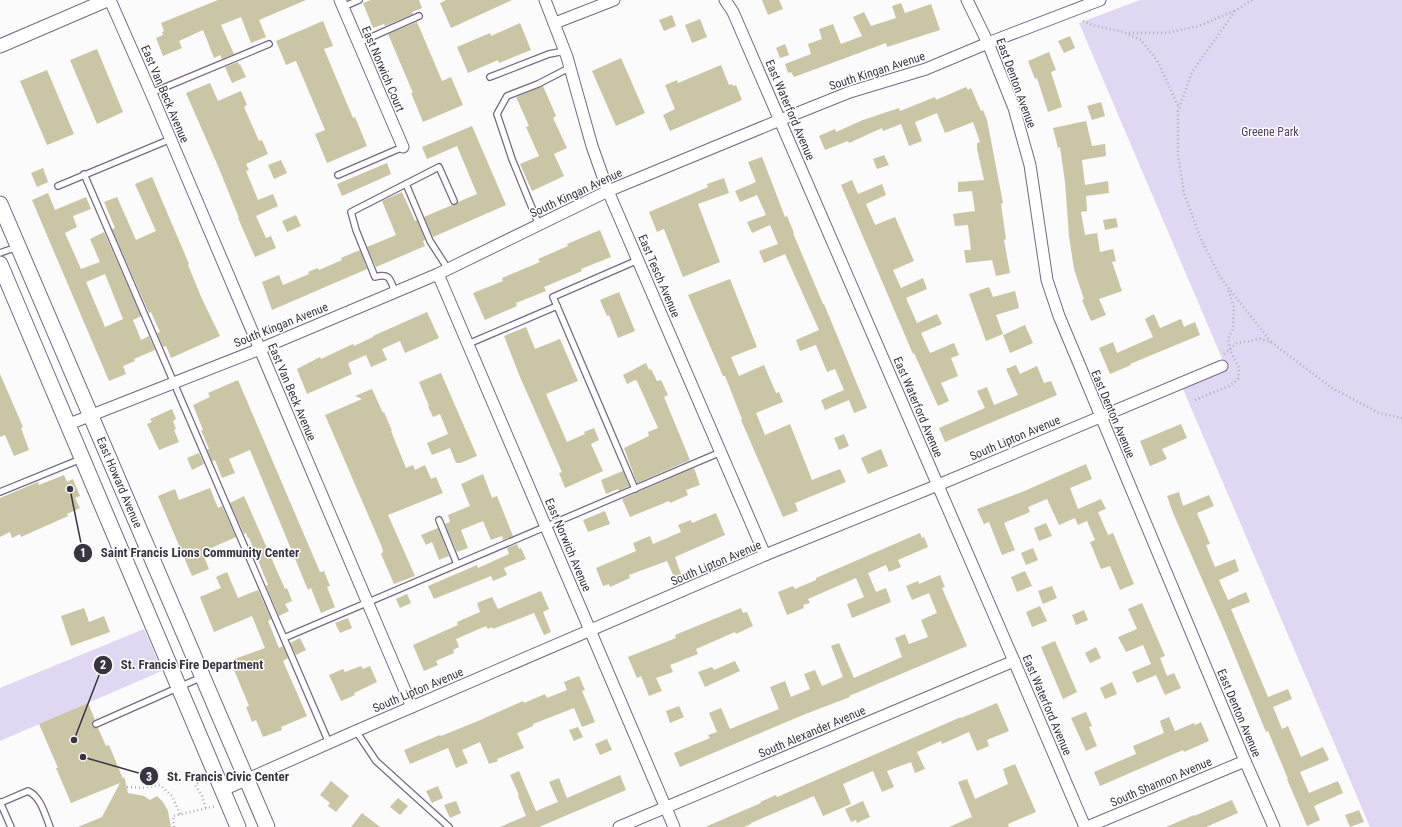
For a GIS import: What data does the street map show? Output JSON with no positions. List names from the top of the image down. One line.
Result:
{"streets":{"main road":["East Howard Avenue"],"street":["East Norwich Court","South Kingan Avenue","East Denton Avenue","East Van Beck Avenue","East Waterford Avenue","East Tesch Avenue","South Lipton Avenue","East Norwich Avenue","South Alexander Avenue","South Shannon Avenue"]},"crossings":[["South Kingan Avenue","East Denton Avenue"],["South Kingan Avenue","East Van Beck Avenue"],["South Kingan Avenue","East Waterford Avenue"],["South Kingan Avenue","East Tesch Avenue"],["South Kingan Avenue","East Howard Avenue"],["South Kingan Avenue","East Norwich Avenue"],["East Denton Avenue","South Lipton Avenue"],["East Denton Avenue","South Shannon Avenue"],["East Van Beck Avenue","South Lipton Avenue"],["East Waterford Avenue","South Lipton Avenue"],["East Waterford Avenue","South Alexander Avenue"],["East Waterford Avenue","South Shannon Avenue"],["East Tesch Avenue","South Lipton Avenue"],["South Lipton Avenue","East Howard Avenue"],["South Lipton Avenue","East Norwich Avenue"],["East Norwich Avenue","South Alexander Avenue"]],"parks":["Greene Park"],"places":["Saint Francis Lions Community Center","St. Francis Fire Department","St. Francis Civic Center"]}
